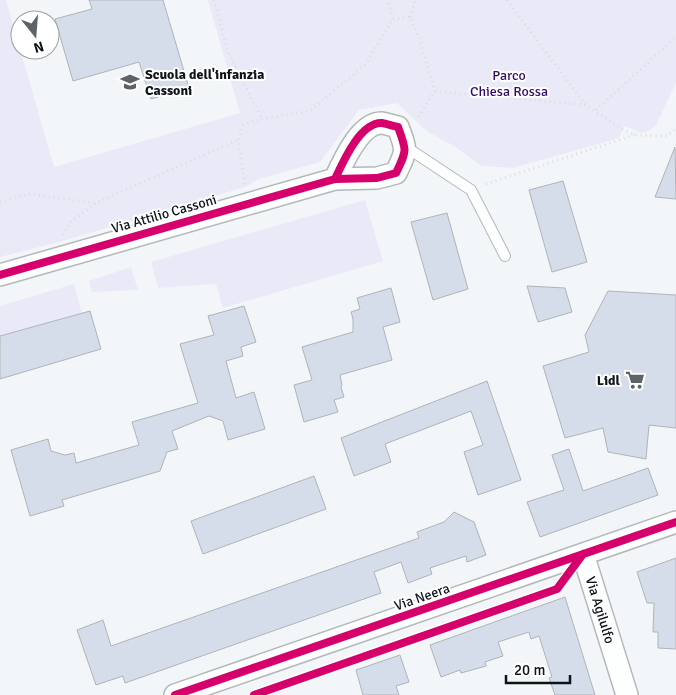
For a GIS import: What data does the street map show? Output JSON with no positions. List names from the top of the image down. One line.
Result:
{"streets":{"street":["Via Attilio Cassoni","Via Neera","Via Agilulfo"]},"crossings":[["Via Neera","Via Agilulfo"]],"parks":["Parco Chiesa Rossa"],"places":{"school or university":["Scuola dell'infanzia Cassoni"],"supermarket":["Lidl"]},"scale_bar":"20 m","north":"bottom"}
